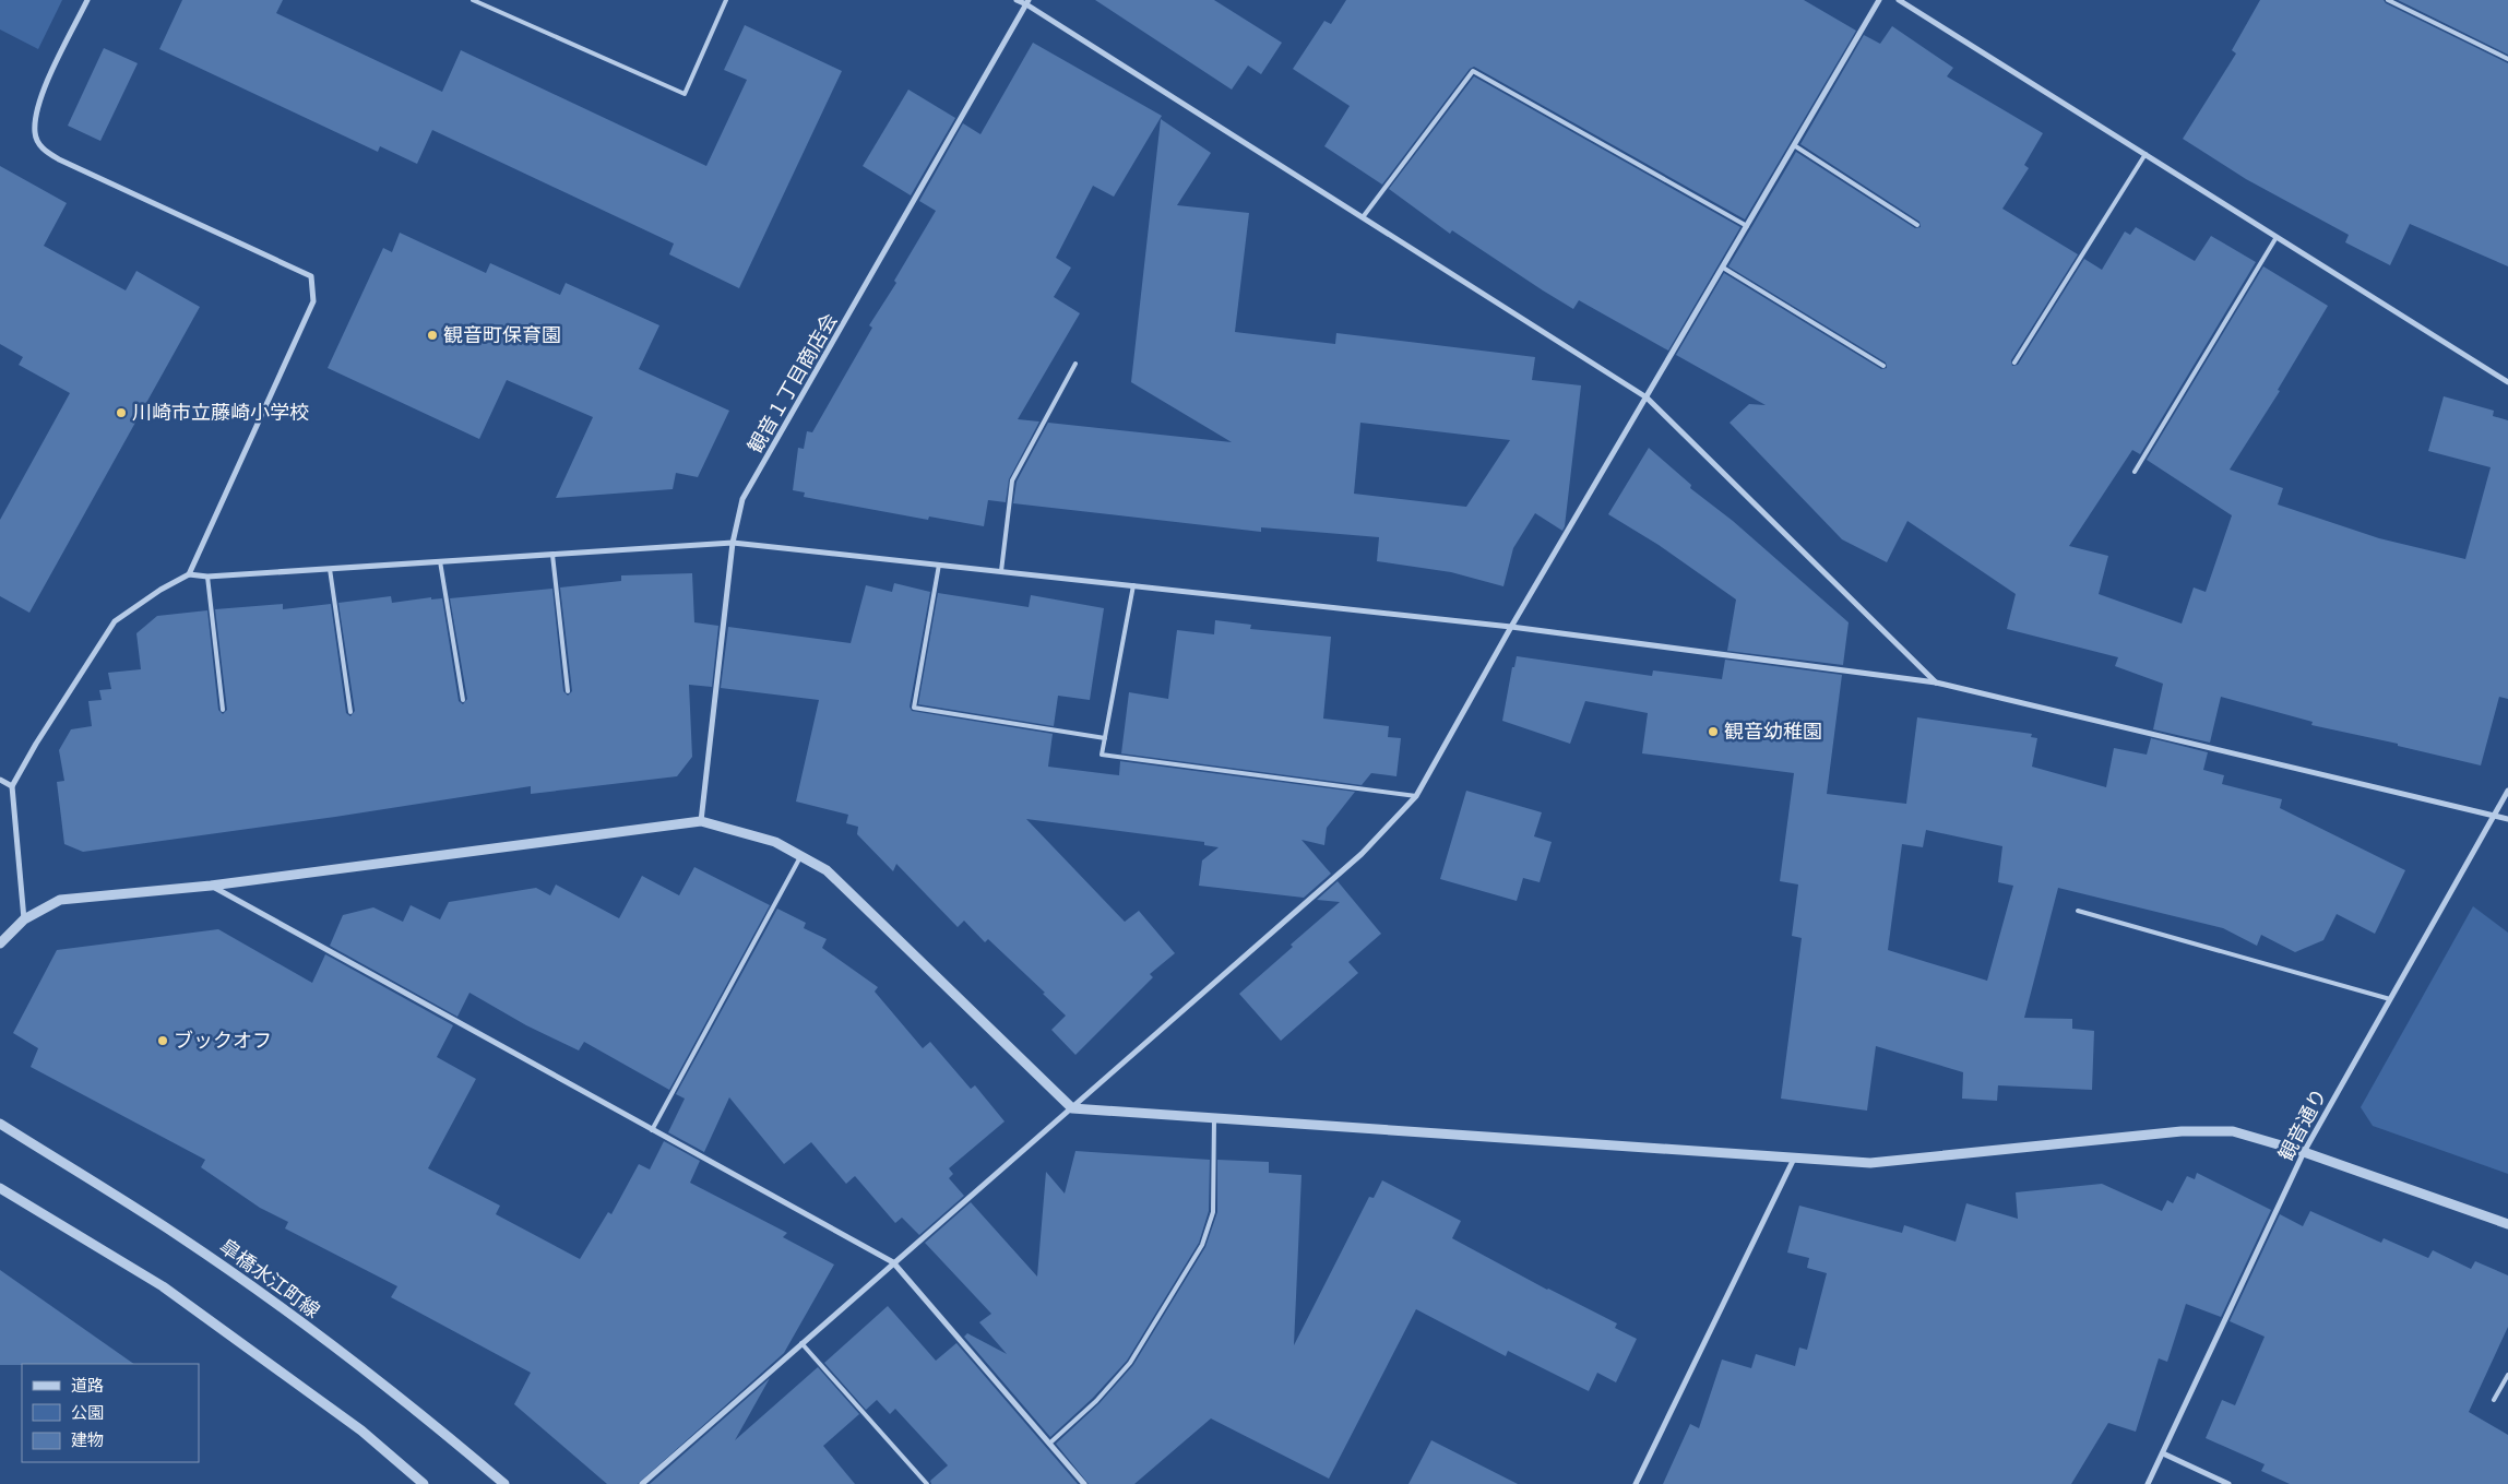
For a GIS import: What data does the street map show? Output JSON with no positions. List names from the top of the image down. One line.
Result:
{"streets":{"street":["観音１丁目商店会","観音通り","皐橋水江町線"]},"places":["観音町保育園","川崎市立藤崎小学校","観音幼稚園","ブックオフ"],"legend":["道路","公園","建物"]}
